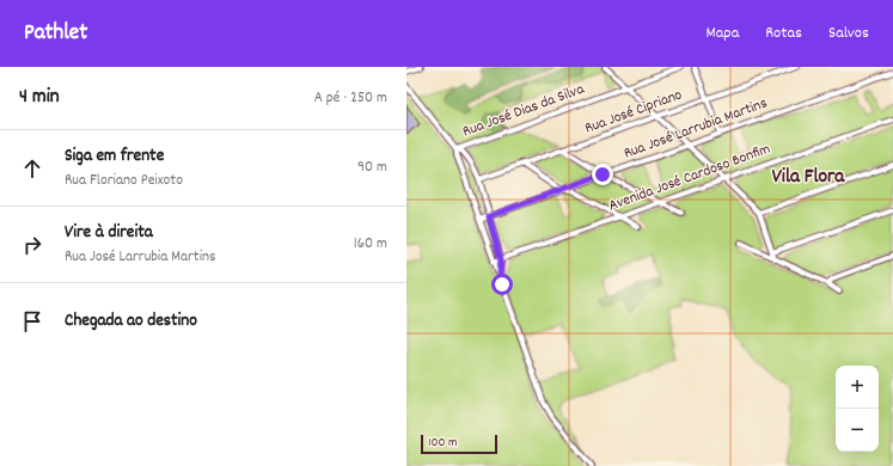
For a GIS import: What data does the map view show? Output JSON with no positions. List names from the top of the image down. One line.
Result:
{"streets":{"street":["Rua José Dias da Silva","Rua José Cipriano","Rua José Larrubia Martins","Avenida José Cardoso Bonfim"]},"districts":["Vila Flora"],"scale_bar":"100 m","page":{"header":"Pathlet","nav":["Mapa","Rotas","Salvos"],"heading":["4 min","A pé · 250 m"],"list":[["Siga em frente","Rua Floriano Peixoto","90 m"],["Vire à direita","Rua José Larrubia Martins","160 m"],"Chegada ao destino"],"map_buttons":["+","−"],"scale":"100 m"}}
